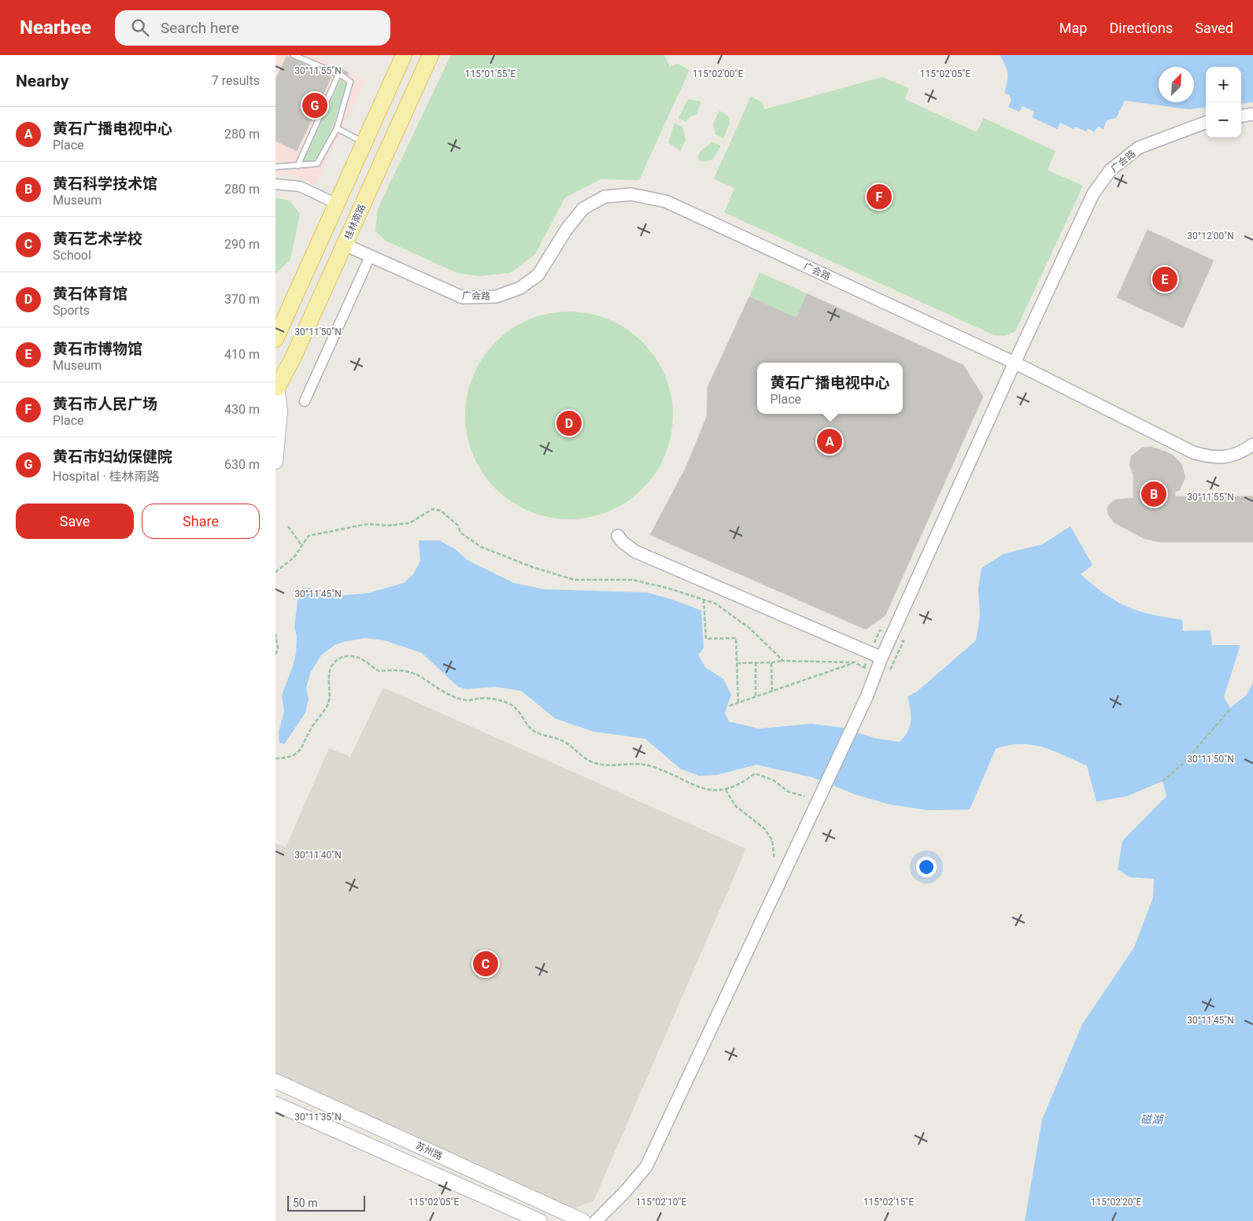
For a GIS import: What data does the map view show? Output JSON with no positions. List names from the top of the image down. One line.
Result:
{"streets":{"main road":["桂林南路","苏州路"],"street":["广会路"]},"crossings":[["广会路","桂林南路"]],"water":["磁湖"],"scale_bar":"50 m","north":"top right","page":{"header":"Nearbee","search":"Search here","nav":["Map","Directions","Saved"],"heading":["Nearby","7 results"],"map_buttons":["+","−"],"pins":["G","F","E","D","A","B","C"],"list":[{"mark":"A","name":"黄石广播电视中心","note":"Place","value":"280 m"},{"mark":"B","name":"黄石科学技术馆","note":"Museum","value":"280 m"},{"mark":"C","name":"黄石艺术学校","note":"School","value":"290 m"},{"mark":"D","name":"黄石体育馆","note":"Sports","value":"370 m"},{"mark":"E","name":"黄石市博物馆","note":"Museum","value":"410 m"},{"mark":"F","name":"黄石市人民广场","note":"Place","value":"430 m"},{"mark":"G","name":"黄石市妇幼保健院","note":"Hospital · 桂林南路","value":"630 m"}],"popup":["黄石广播电视中心","Place"],"buttons":["Save","Share"],"scale":"50 m"},"coordinates":["30°11'55\"N","115°01'55\"E","115°02'00\"E","115°02'05\"E","30°12'00\"N","30°11'50\"N","30°11'45\"N","30°11'40\"N","30°11'35\"N","115°02'10\"E","115°02'15\"E","115°02'20\"E"]}
